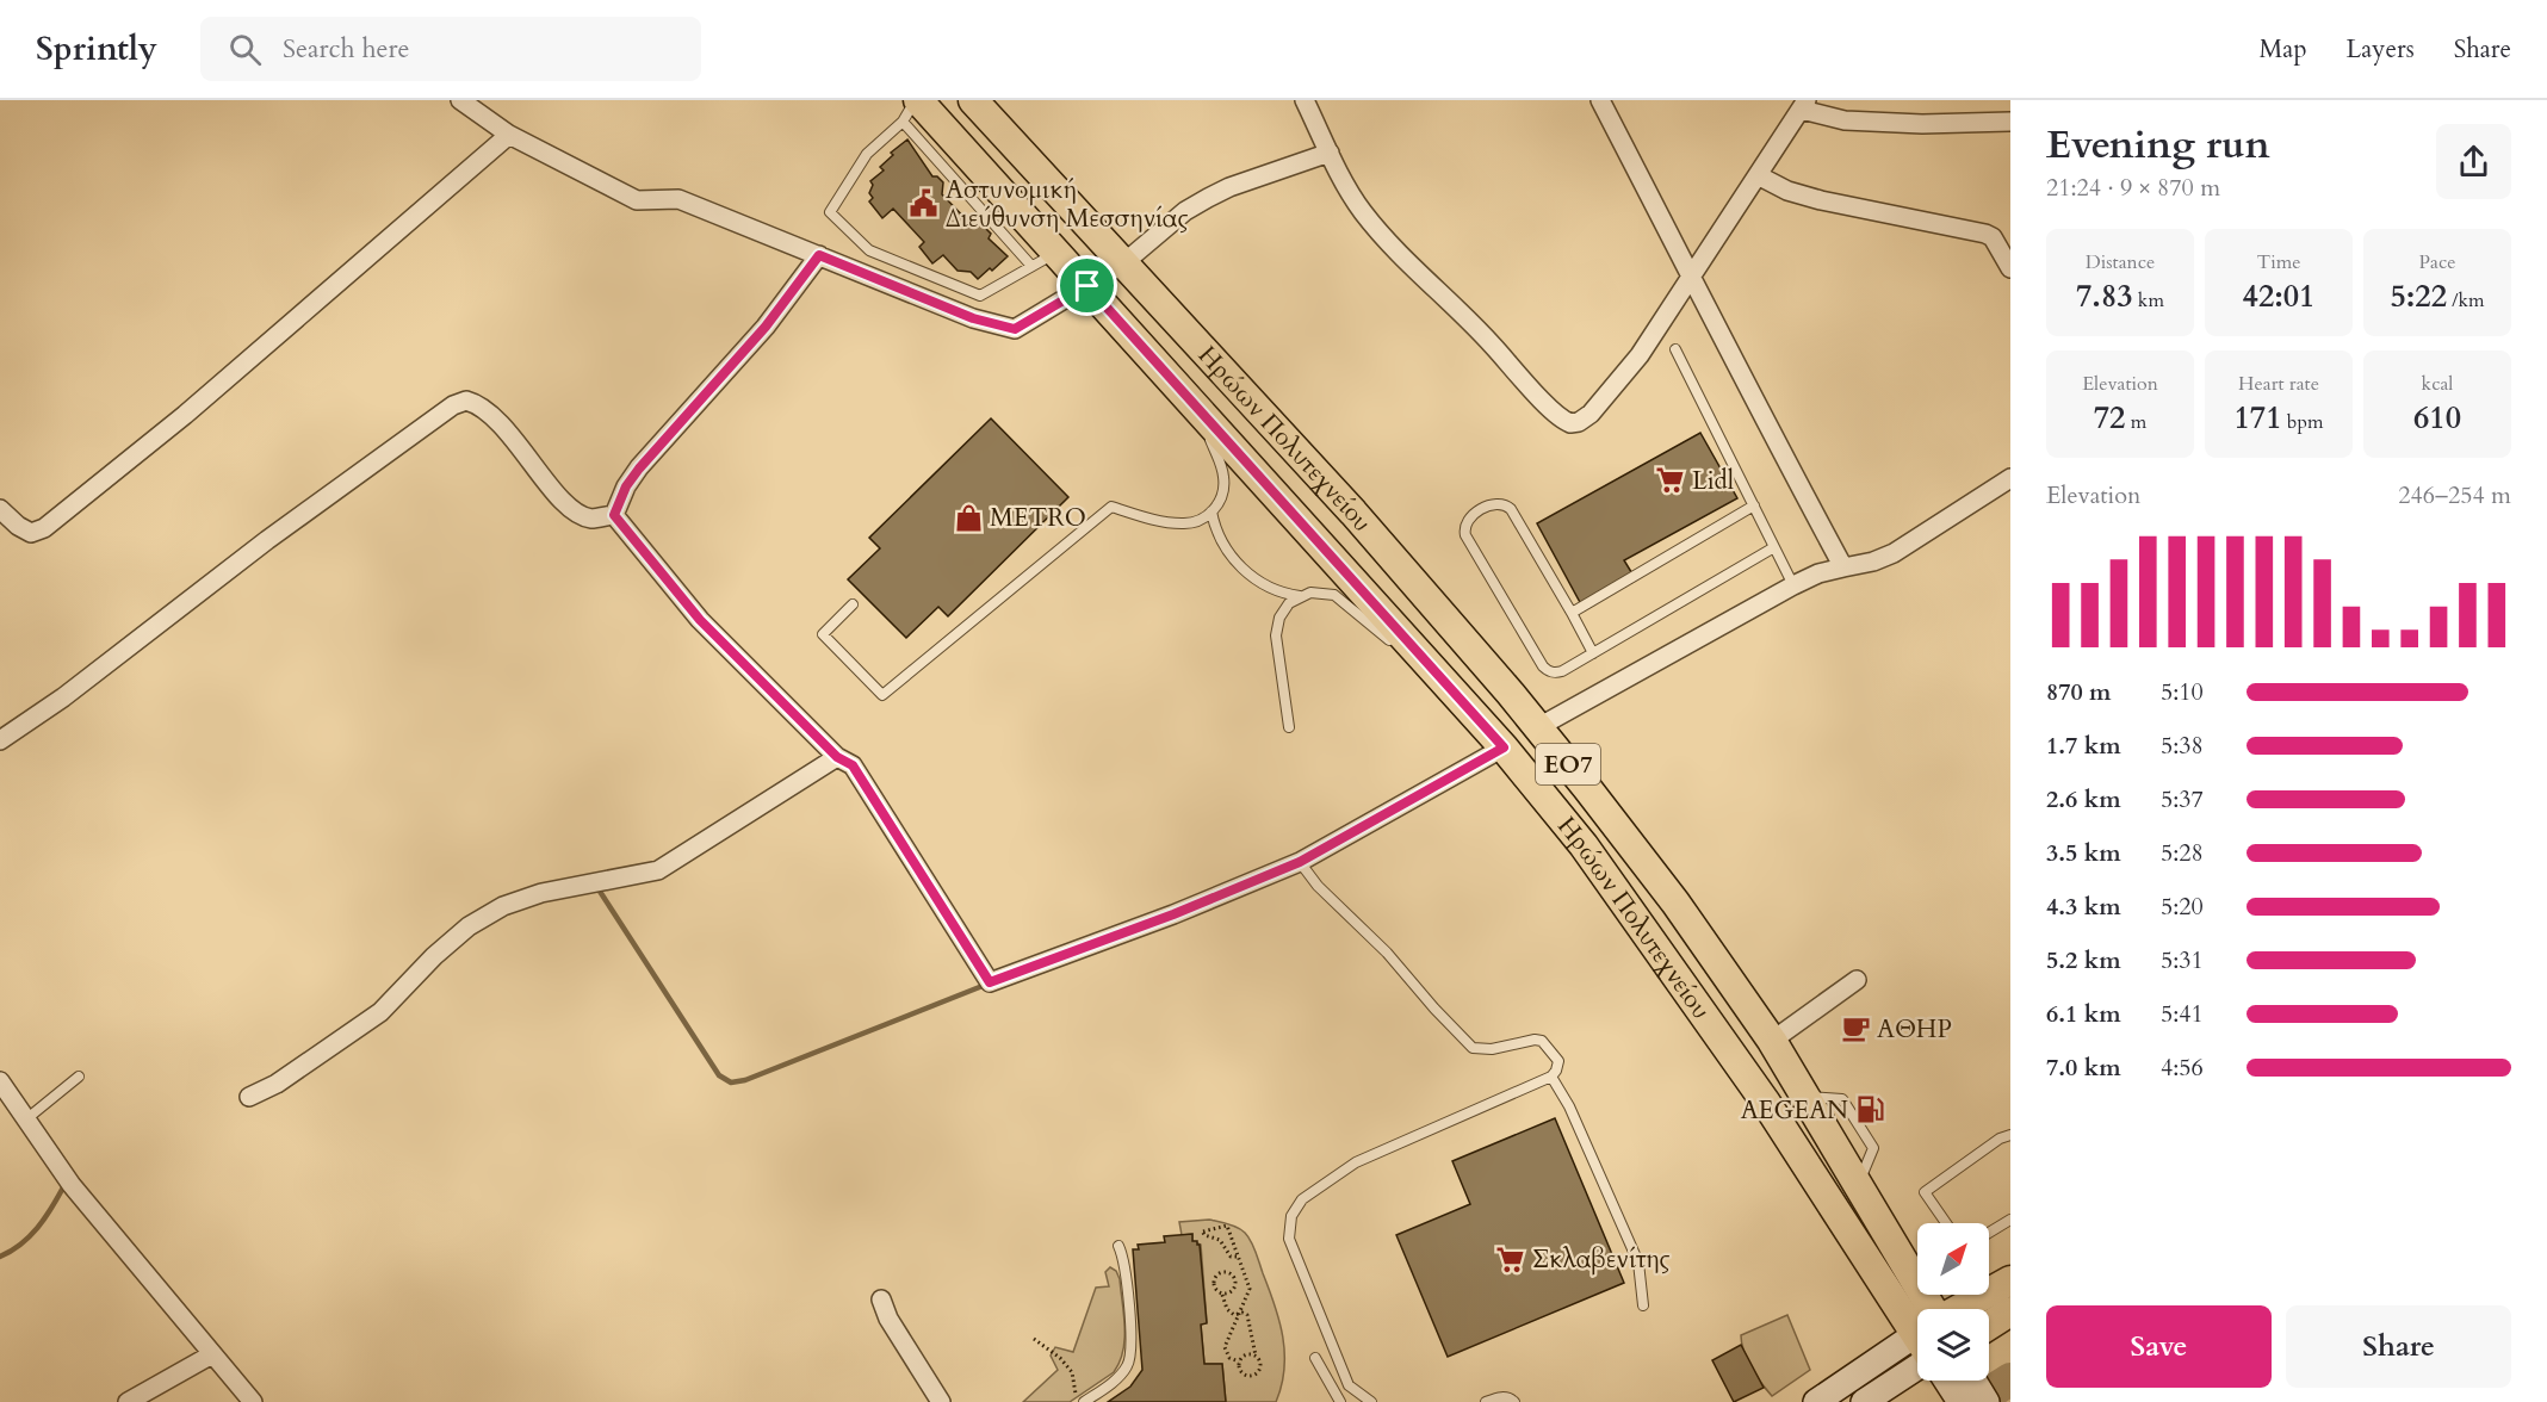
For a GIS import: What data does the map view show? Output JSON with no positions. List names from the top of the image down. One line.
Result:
{"streets":{"main road":["Ηρώων Πολυτεχνείου","ΕΟ7"]},"places":{"public building":["Αστυνομική Διεύθυνση Μεσσηνίας"],"supermarket":["Lidl","Σκλαβενίτης"],"shop":["METRO"],"cafe":["ΑΘΗΡ"],"fuel station":["AEGEAN"]},"north":"top right","page":{"header":"Sprintly","search":"Search here","nav":["Map","Layers","Share"],"heading":["Evening run","21:24 · 9 × 870 m"],"stats":[["Distance","7.83 km"],["Time","42:01"],["Pace","5:22 /km"],["Elevation","72 m"],["Heart rate","171 bpm"],["kcal","610"]],"chart":["Elevation","246–254 m"],"list":[{"name":"870 m","note":"5:10"},{"name":"1.7 km","note":"5:38"},{"name":"2.6 km","note":"5:37"},{"name":"3.5 km","note":"5:28"},{"name":"4.3 km","note":"5:20"},{"name":"5.2 km","note":"5:31"},{"name":"6.1 km","note":"5:41"},{"name":"7.0 km","note":"4:56"}],"buttons":["Save","Share"]}}
